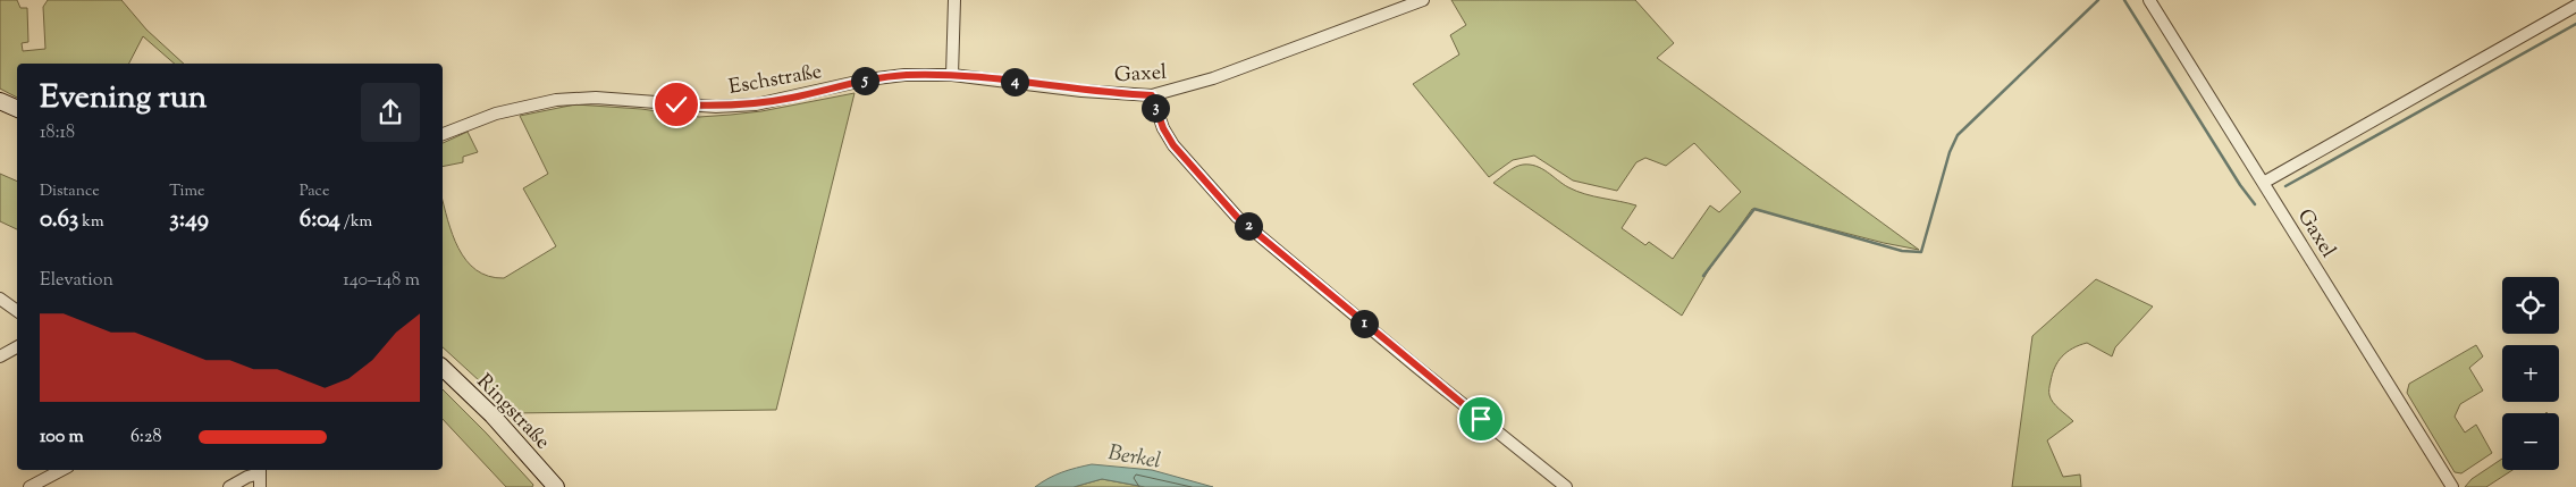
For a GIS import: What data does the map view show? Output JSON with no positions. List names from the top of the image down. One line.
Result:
{"streets":{"main road":["Ringstraße"],"street":["Gaxel","Eschstraße"]},"crossings":[["Gaxel","Eschstraße"]],"water":["Berkel"],"page":{"heading":["Evening run","18:18"],"pins":["5","4","3","2","1"],"stats":[["Distance","0.63 km"],["Time","3:49"],["Pace","6:04 /km"]],"chart":["Elevation","140–148 m"],"map_buttons":["+","−"],"list":[{"name":"100 m","note":"6:28"}]}}
